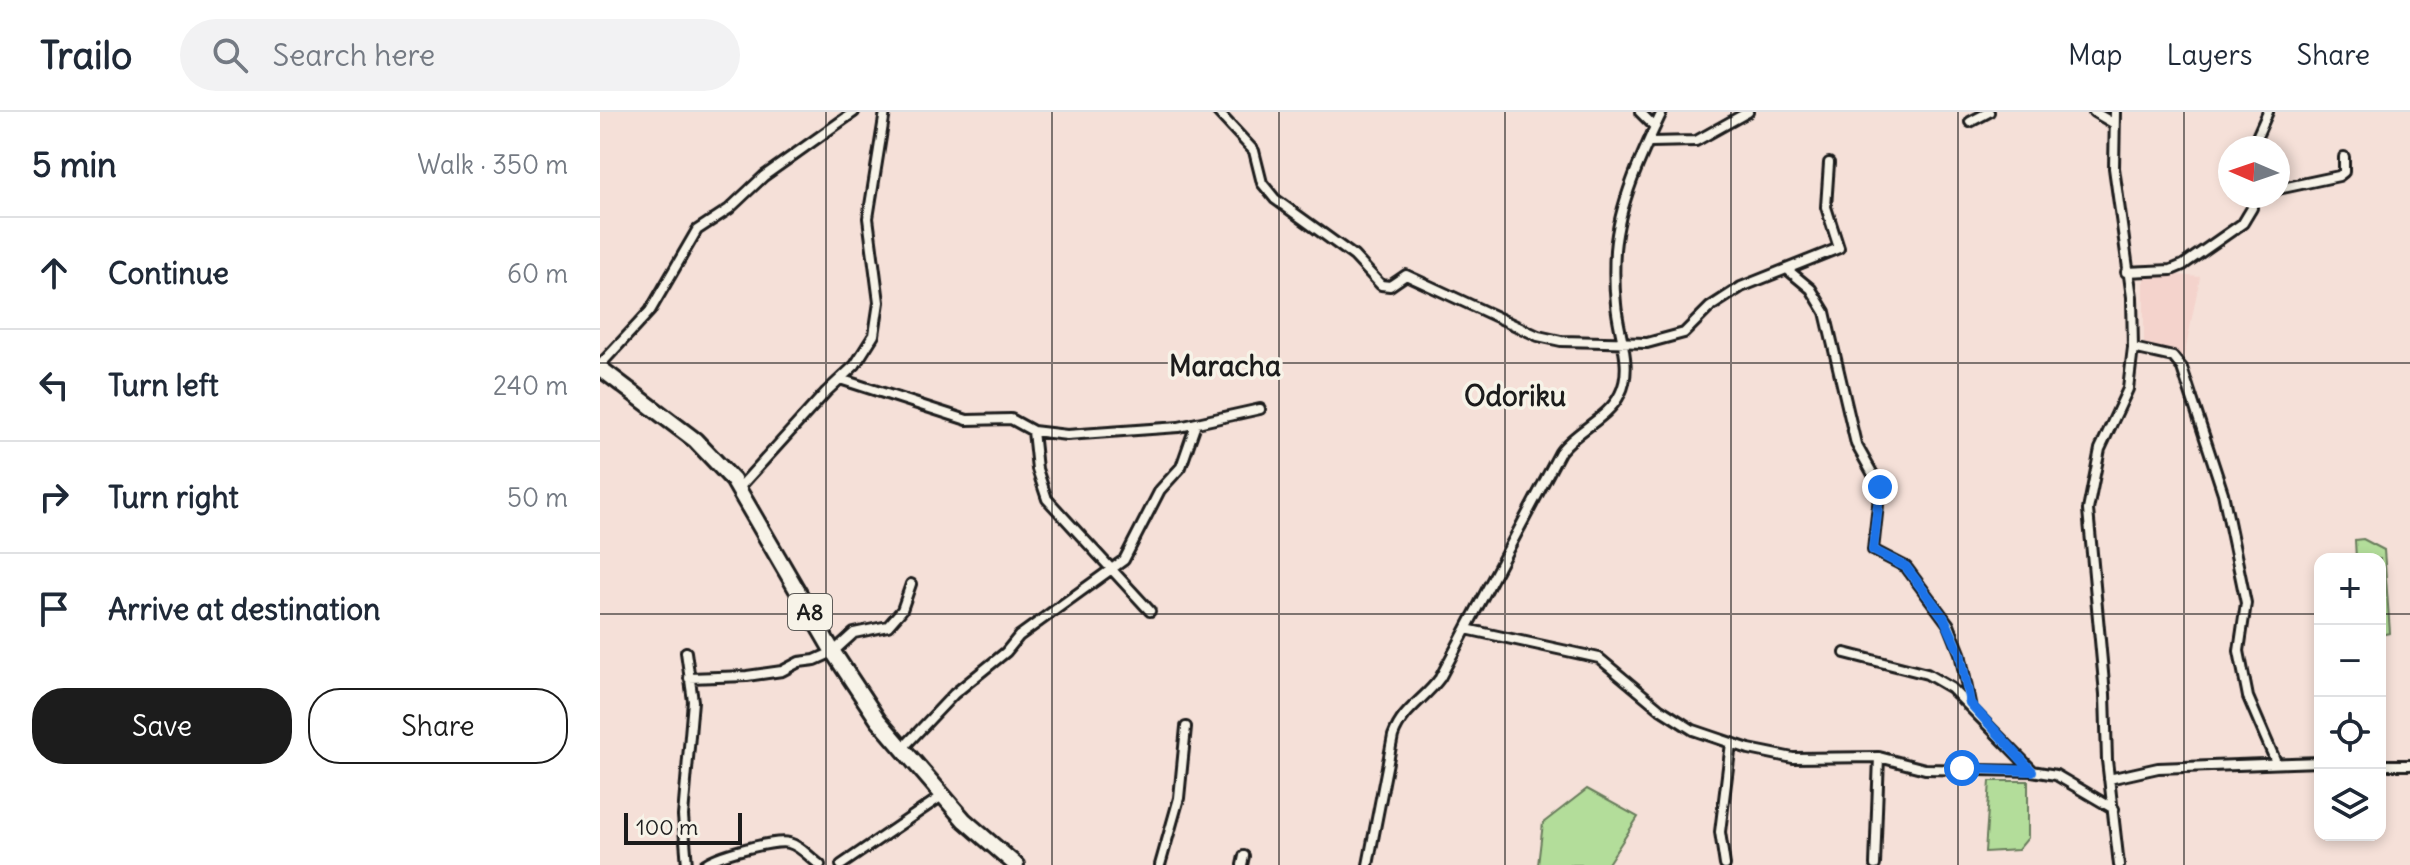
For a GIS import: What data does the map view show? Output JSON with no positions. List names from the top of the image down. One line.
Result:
{"streets":{"main road":["A8"]},"districts":["Maracha","Odoriku"],"scale_bar":"100 m","north":"left","page":{"header":"Trailo","search":"Search here","nav":["Map","Layers","Share"],"heading":["5 min","Walk · 350 m"],"list":[["Continue","60 m"],["Turn left","240 m"],["Turn right","50 m"],"Arrive at destination"],"map_buttons":["+","−"],"buttons":["Save","Share"],"scale":"100 m"}}
